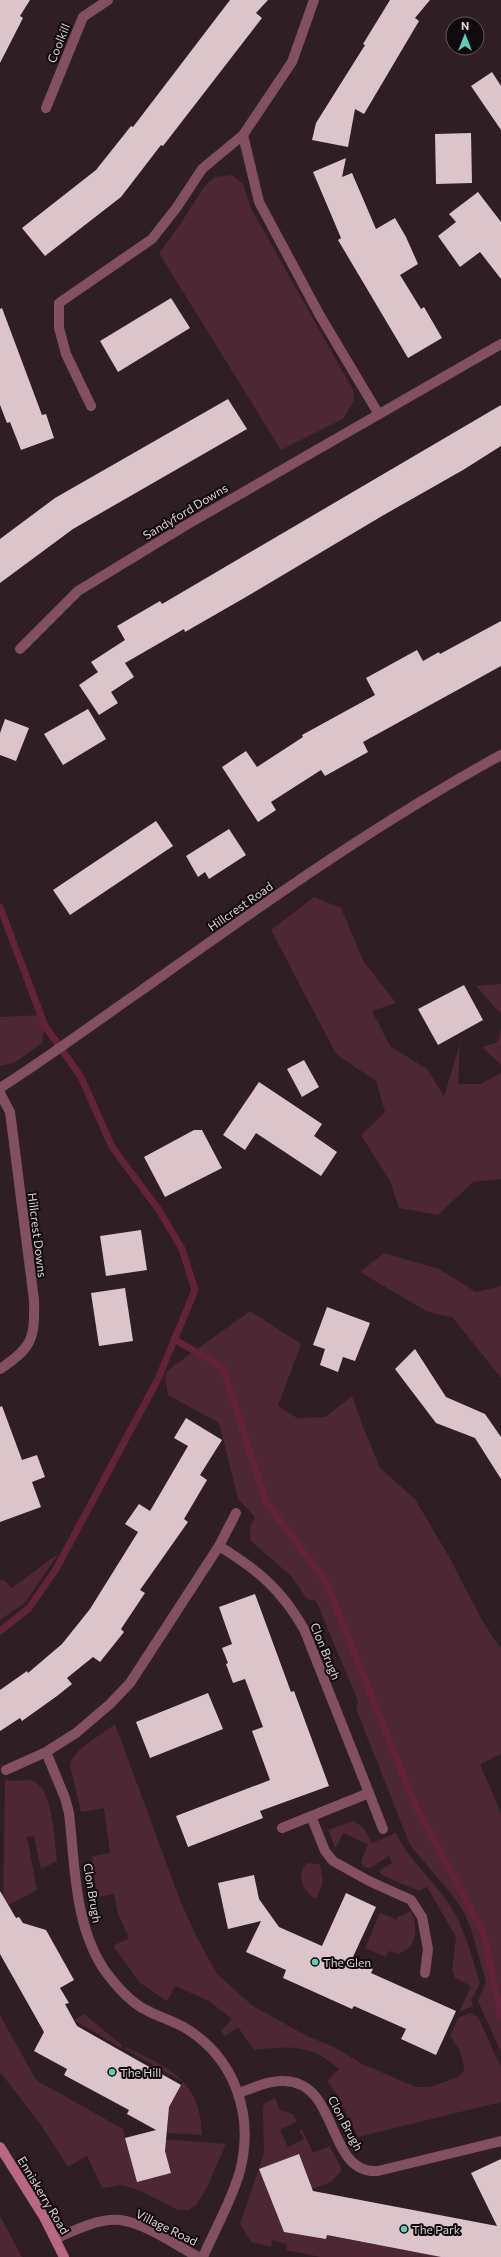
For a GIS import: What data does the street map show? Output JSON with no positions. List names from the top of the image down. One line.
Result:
{"streets":{"main road":["Enniskerry Road"],"street":["Coolkill","Sandyford Downs","Hillcrest Road","Hillcrest Downs","Clon Brugh","Village Road"]},"crossings":[["Enniskerry Road","Village Road"]],"places":["The Glen","The Hill","The Park"],"north":"top"}
